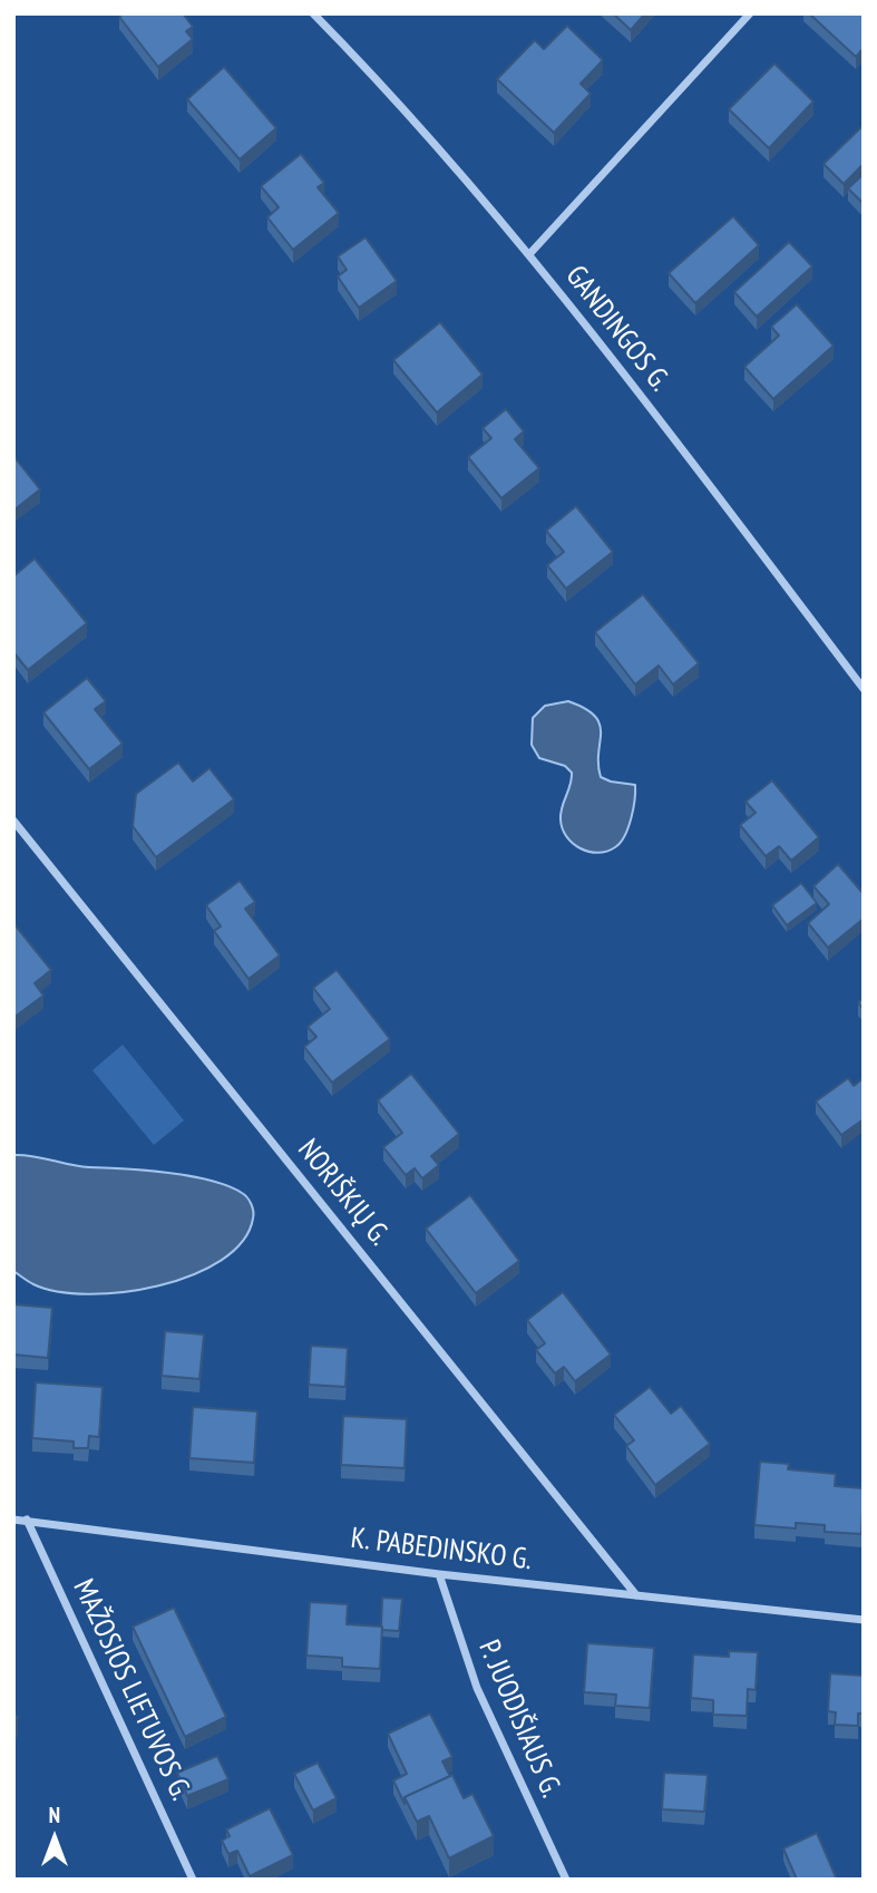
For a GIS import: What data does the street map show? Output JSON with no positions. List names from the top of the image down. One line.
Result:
{"streets":{"street":["GANDINGOS G.","NORIŠKIŲ G.","K. PABEDINSKO G.","MAŽOSIOS LIETUVOS G.","P. JUODIŠIAUS G."]},"crossings":[["NORIŠKIŲ G.","K. PABEDINSKO G."],["K. PABEDINSKO G.","MAŽOSIOS LIETUVOS G."],["K. PABEDINSKO G.","P. JUODIŠIAUS G."]],"north":"top"}
